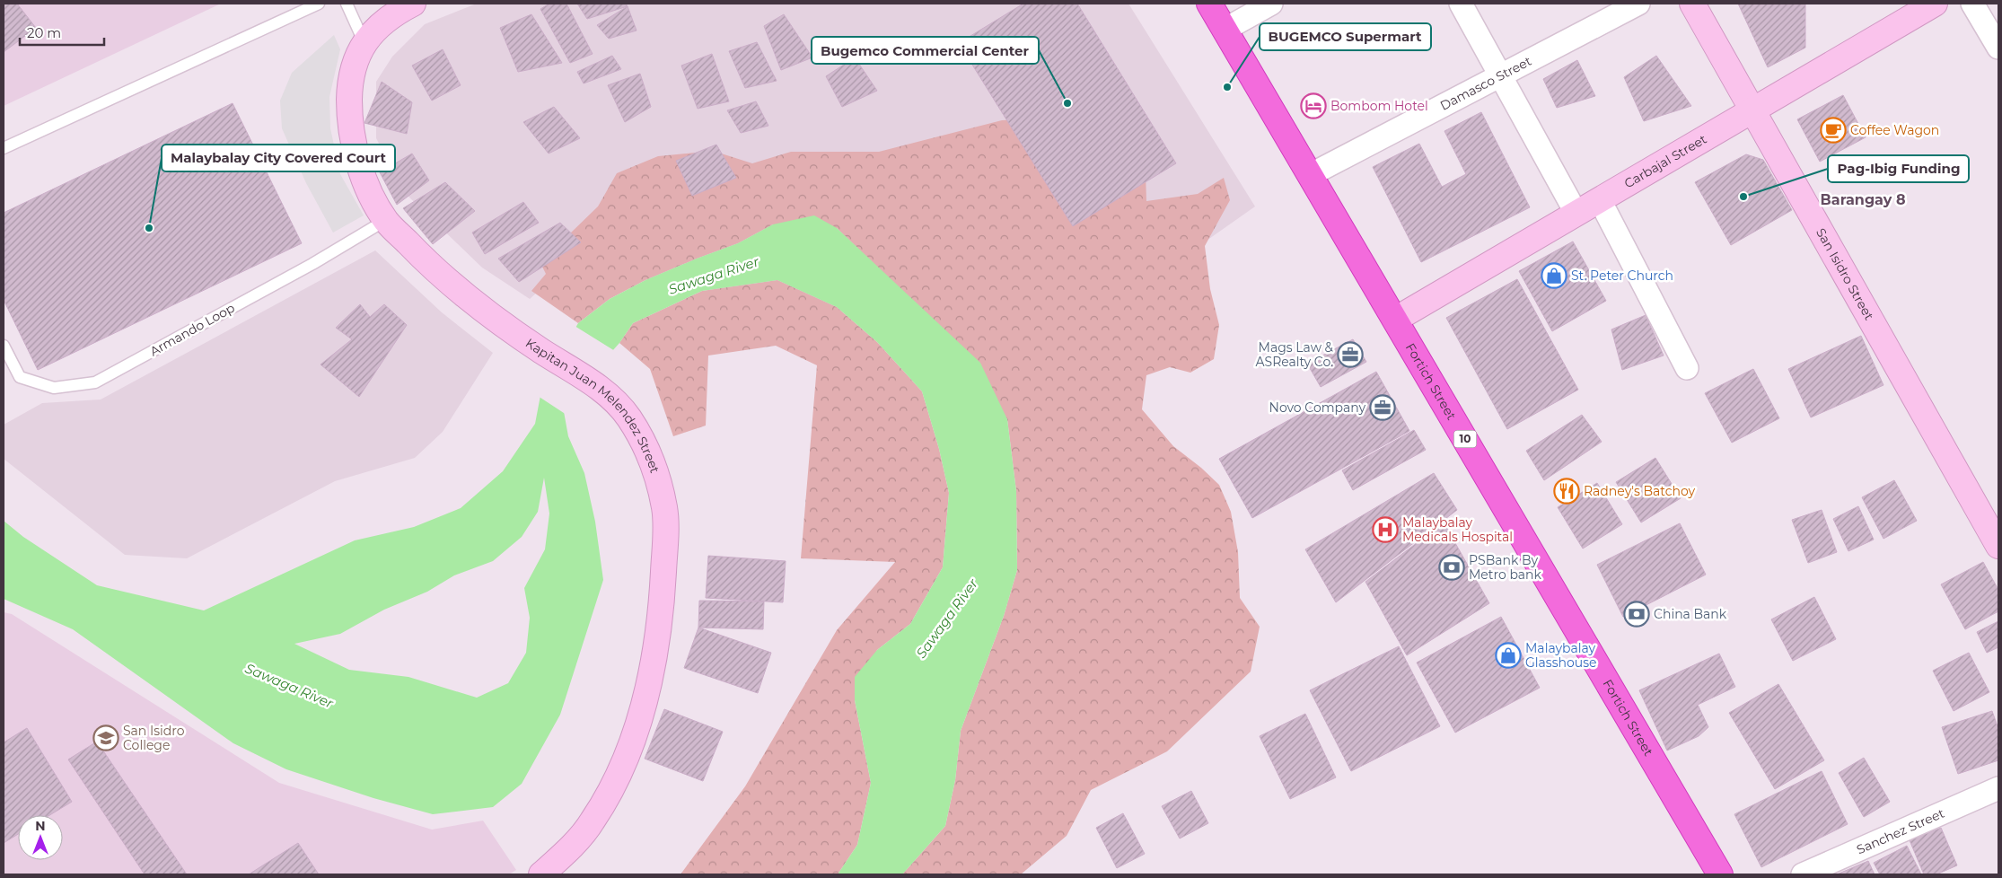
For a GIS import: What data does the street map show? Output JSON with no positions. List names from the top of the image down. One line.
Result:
{"streets":{"highway":["Fortich Street","10"],"street":["Damasco Street","Carbajal Street","San Isidro Street","Kapitan Juan Melendez Street","Sanchez Street"],"lane":["Armando Loop"]},"crossings":[["Damasco Street","Fortich Street"],["Carbajal Street","San Isidro Street"],["Carbajal Street","Fortich Street"],["Armando Loop","Kapitan Juan Melendez Street"]],"districts":["Barangay 8"],"water":["Sawaga River"],"places":{"other":["BUGEMCO Supermart","Bugemco Commercial Center","Pag-Ibig Funding","Malaybalay City Covered Court"],"hotel":["Bombom Hotel"],"cafe":["Coffee Wagon"],"shop":["St. Peter Church","Malaybalay Glasshouse"],"office":["Mags Law & ASRealty Co.","Novo Company"],"restaurant":["Radney's Batchoy"],"hospital":["Malaybalay Medicals Hospital"],"bank":["PSBank By Metro bank","China Bank"],"school or university":["San Isidro College"]},"scale_bar":"20 m","north":"top"}
